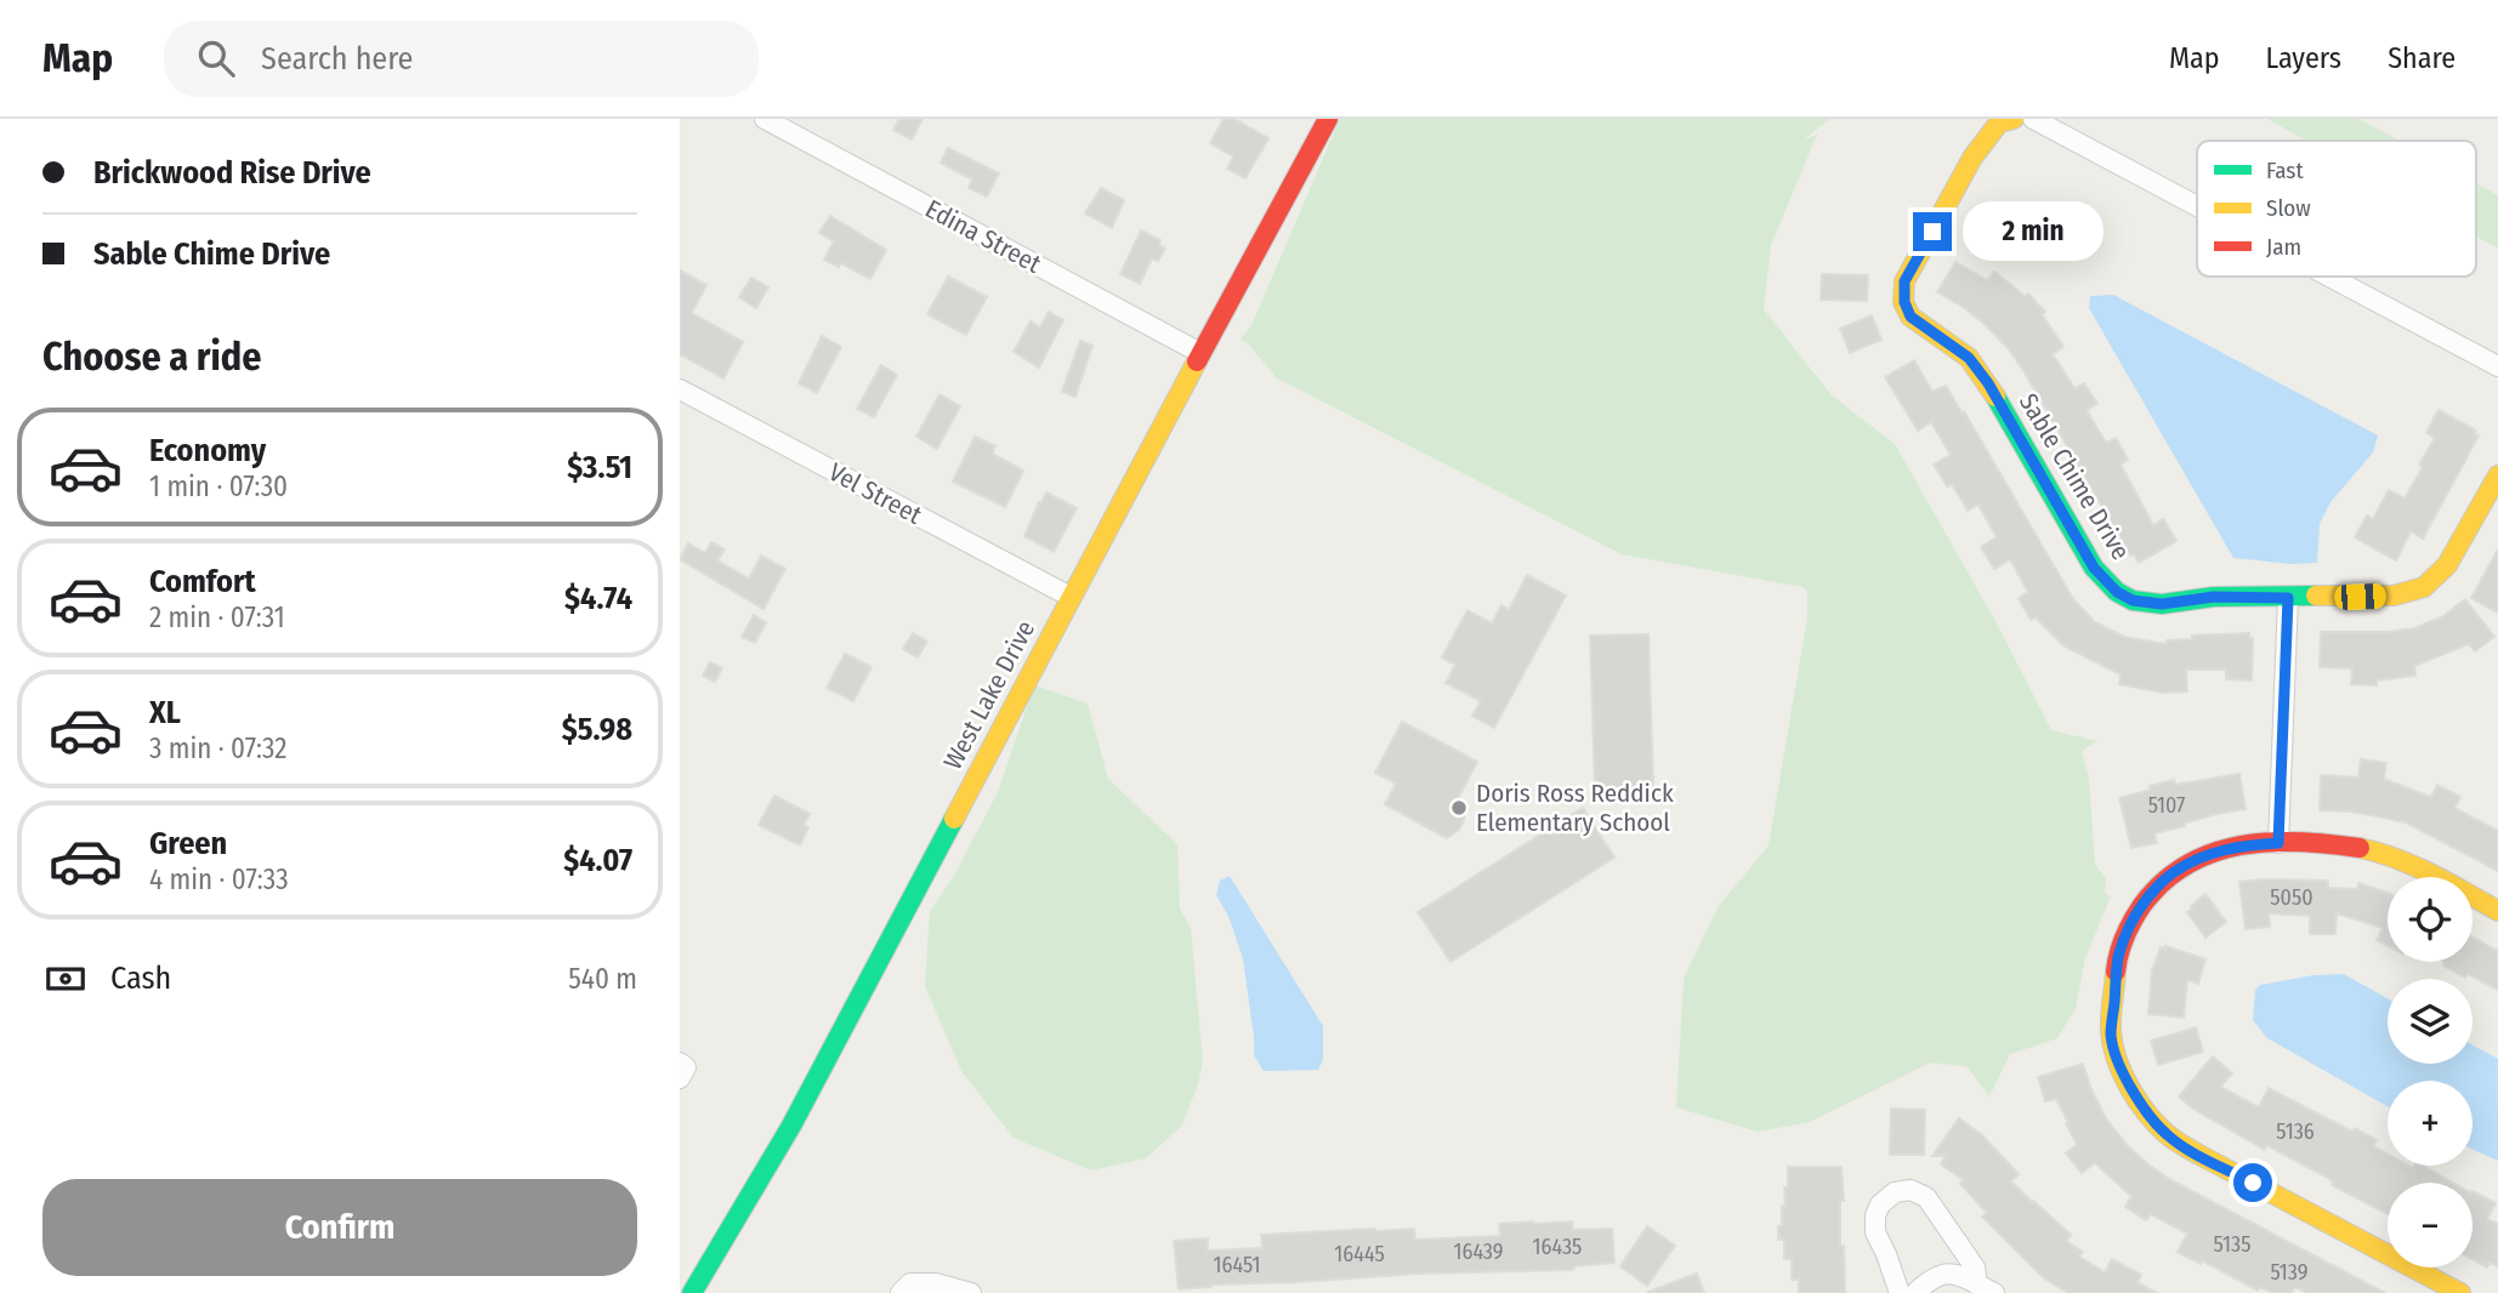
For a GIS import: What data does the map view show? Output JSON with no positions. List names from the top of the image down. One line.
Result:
{"streets":{"street":["Edina Street","Sable Chime Drive","Vel Street","West Lake Drive"]},"crossings":[["Edina Street","West Lake Drive"],["Vel Street","West Lake Drive"]],"places":["Doris Ross Reddick Elementary School"],"house_numbers":["5107","5050","5136","5135","16435","16439","16445","16451","5139"],"legend":["Fast","Slow","Jam"],"page":{"header":"Map","search":"Search here","nav":["Map","Layers","Share"],"banner":["Brickwood Rise Drive","Sable Chime Drive"],"bubble":"2 min","heading":"Choose a ride","list":[{"name":"Economy","note":"1 min · 07:30","value":"$3.51"},{"name":"Comfort","note":"2 min · 07:31","value":"$4.74"},{"name":"XL","note":"3 min · 07:32","value":"$5.98"},{"name":"Green","note":"4 min · 07:33","value":"$4.07"}],"map_buttons":["+","−"],"pay":["Cash","540 m"],"buttons":"Confirm"}}
